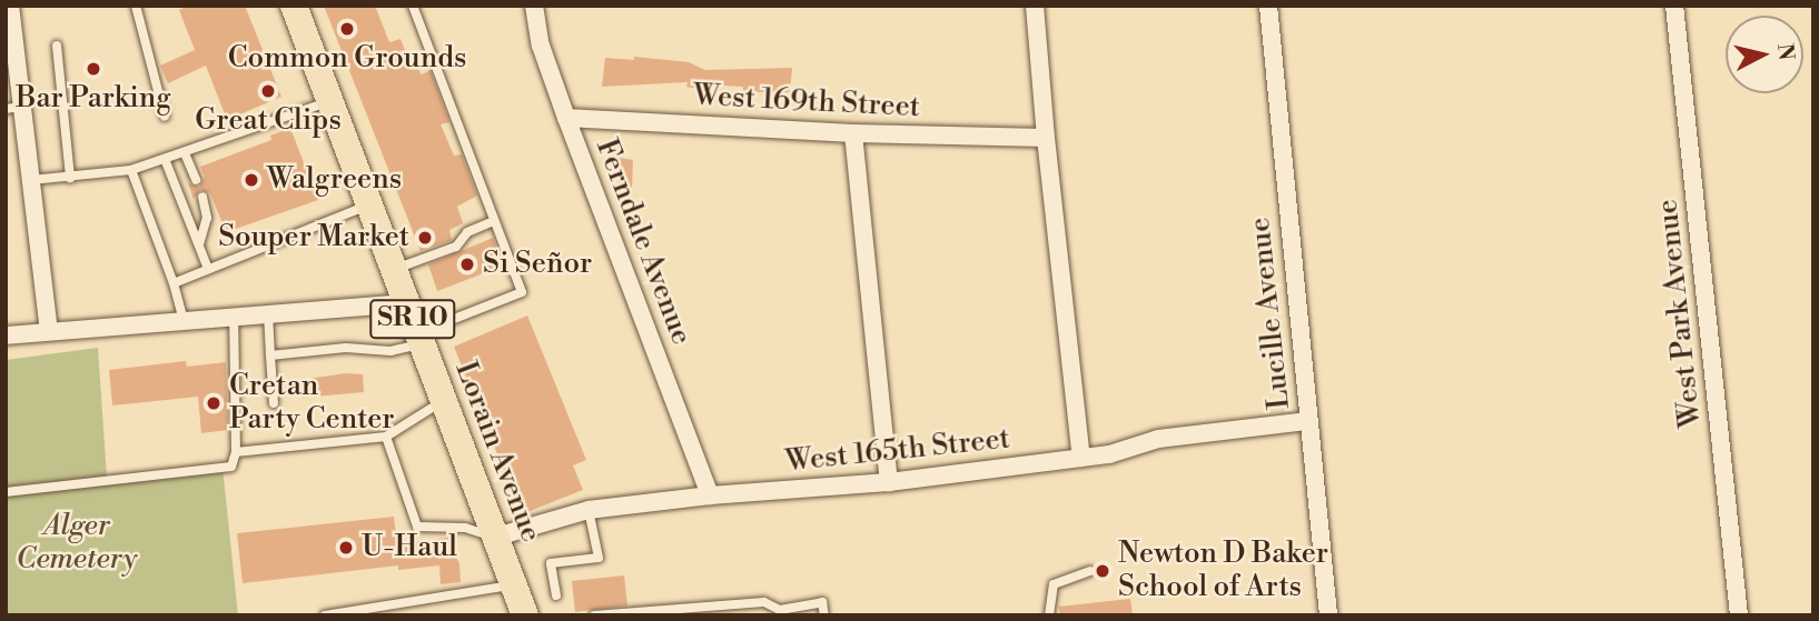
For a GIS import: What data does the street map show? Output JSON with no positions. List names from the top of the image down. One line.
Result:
{"streets":{"main road":["SR 10","Lorain Avenue"],"street":["West 169th Street","Ferndale Avenue","Lucille Avenue","West Park Avenue","West 165th Street"]},"crossings":[["West 169th Street","Ferndale Avenue"],["Ferndale Avenue","West 165th Street"],["Lucille Avenue","West 165th Street"],["West 165th Street","Lorain Avenue"]],"parks":["Alger Cemetery"],"places":["Common Grounds","Bar Parking","Great Clips","Walgreens","Souper Market","Si Señor","Cretan Party Center","U-Haul","Newton D Baker School of Arts"],"north":"right"}
